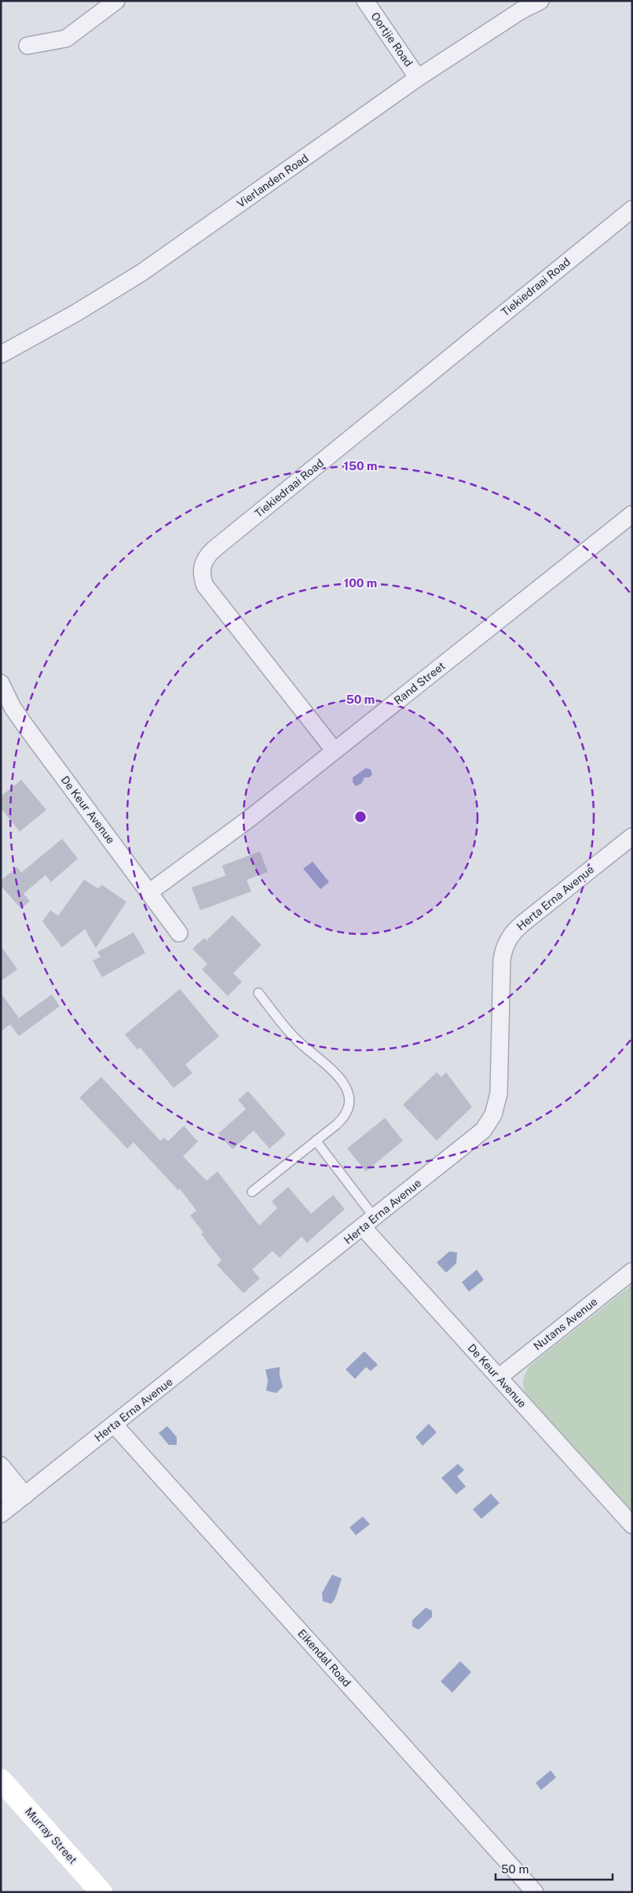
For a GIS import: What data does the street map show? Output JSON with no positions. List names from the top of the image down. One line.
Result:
{"streets":{"street":["Oortjie Road","Vierlanden Road","Tiekiedraai Road","Rand Street","De Keur Avenue","Herta Erna Avenue","Nutans Avenue","Eikendal Road","Murray Street"]},"crossings":[["Oortjie Road","Vierlanden Road"],["Tiekiedraai Road","Rand Street"],["Rand Street","De Keur Avenue"],["De Keur Avenue","Herta Erna Avenue"],["De Keur Avenue","Nutans Avenue"],["Herta Erna Avenue","Eikendal Road"]],"scale_bar":"50 m","rings":["150 m","100 m","50 m"]}
